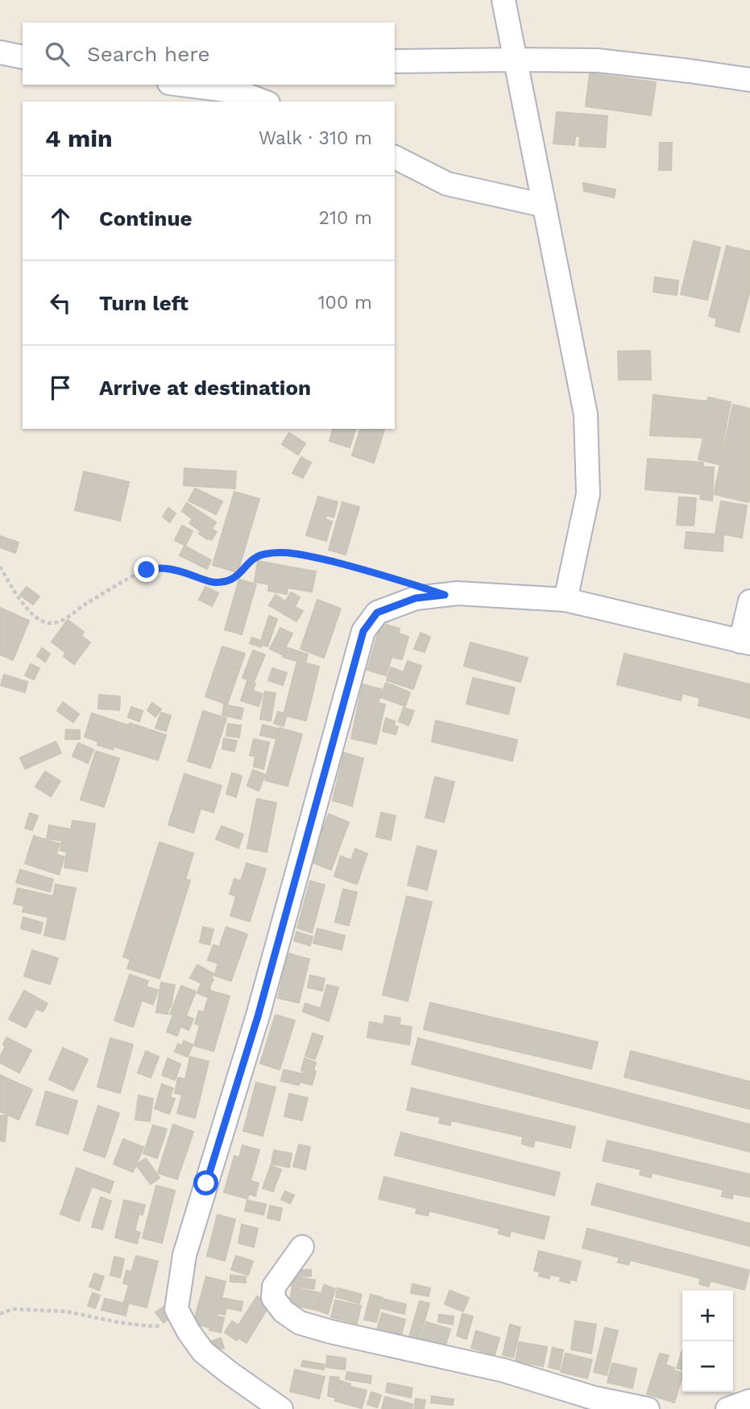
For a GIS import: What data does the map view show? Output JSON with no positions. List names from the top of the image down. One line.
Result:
{"page":{"search":"Search here","heading":["4 min","Walk · 310 m"],"list":[["Continue","210 m"],["Turn left","100 m"],"Arrive at destination"],"map_buttons":["+","−"]}}
